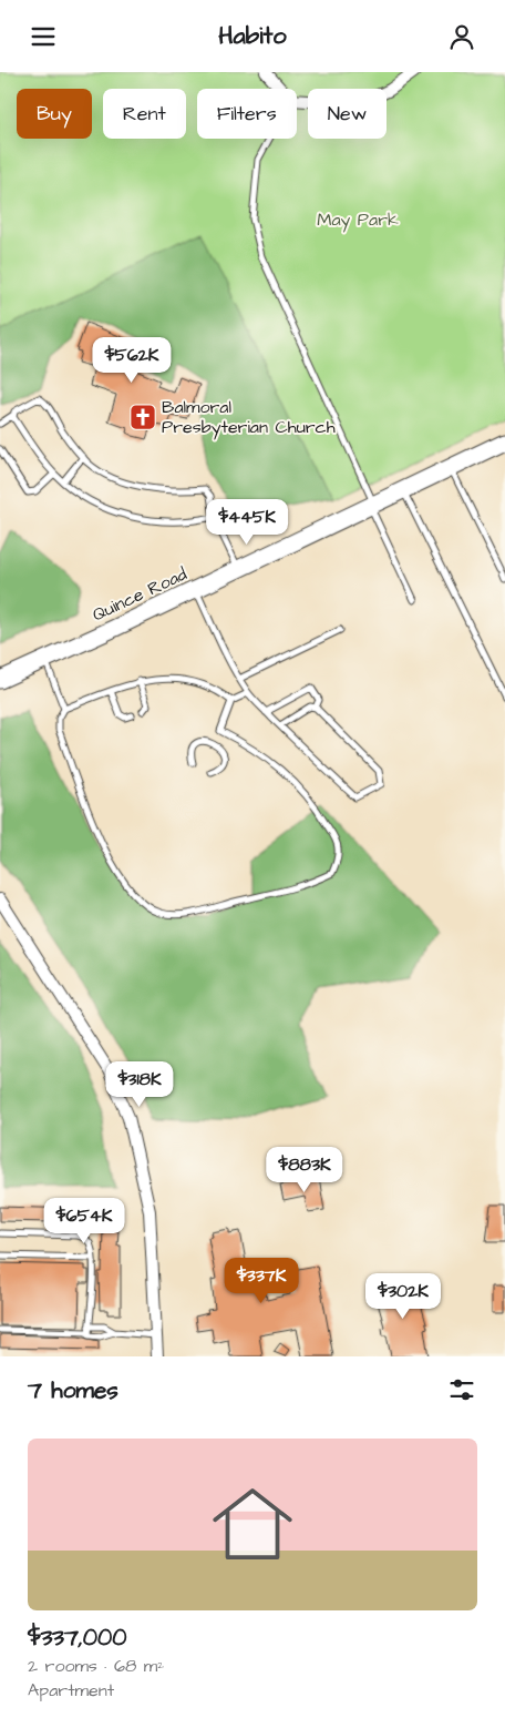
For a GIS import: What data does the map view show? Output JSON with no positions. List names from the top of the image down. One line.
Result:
{"streets":{"main road":["Quince Road"]},"parks":["May Park"],"places":{"church":["Balmoral Presbyterian Church"]},"page":{"header":"Habito","chip":["Buy","Rent","Filters","New"],"price":["$562K","$445K","$318K","$883K","$654K","$337K","$302K"],"heading":"7 homes","list":[{"name":"$337,000","note":"2 rooms · 68 m² · Apartment"}]}}
